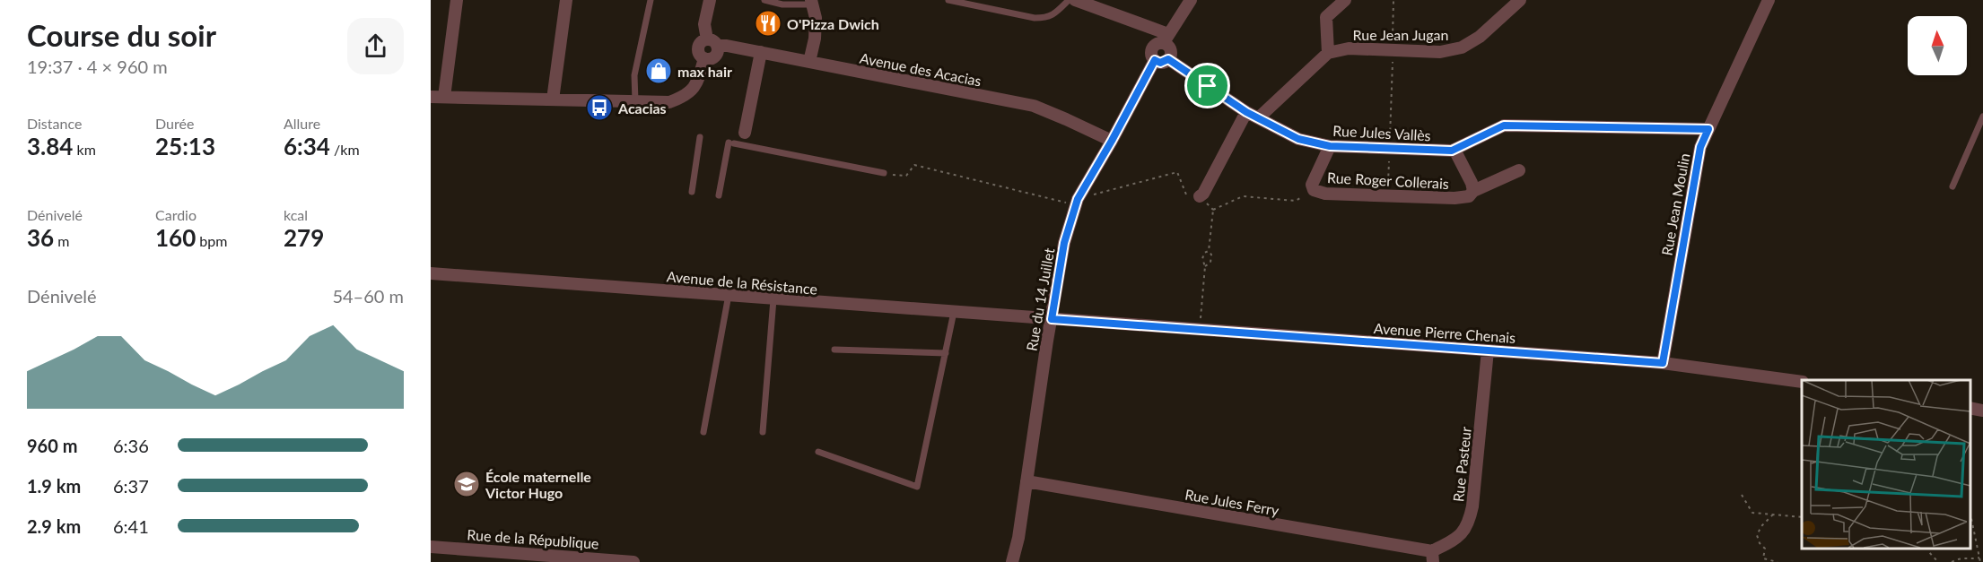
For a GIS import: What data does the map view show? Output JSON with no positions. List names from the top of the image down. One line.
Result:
{"streets":{"street":["Rue Jean Jugan","Avenue des Acacias","Rue Jules Vallès","Rue Roger Collerais","Rue Jean Moulin","Avenue de la Résistance","Rue du 14 Juillet","Avenue Pierre Chenais","Rue Pasteur","Rue Jules Ferry","Rue de la République"]},"crossings":[["Avenue des Acacias","Rue du 14 Juillet"],["Rue Jules Vallès","Rue Roger Collerais"],["Rue Jules Vallès","Rue Jean Moulin"],["Rue Jean Moulin","Avenue Pierre Chenais"],["Avenue de la Résistance","Rue du 14 Juillet"],["Avenue de la Résistance","Avenue Pierre Chenais"],["Rue du 14 Juillet","Avenue Pierre Chenais"],["Rue du 14 Juillet","Rue Jules Ferry"],["Avenue Pierre Chenais","Rue Pasteur"],["Rue Pasteur","Rue Jules Ferry"]],"places":{"restaurant":["O'Pizza Dwich"],"shop":["max hair"],"bus stop":["Acacias"],"school or university":["École maternelle Victor Hugo"]},"north":"top","page":{"heading":["Course du soir","19:37 · 4 × 960 m"],"stats":[["Distance","3.84 km"],["Durée","25:13"],["Allure","6:34 /km"],["Dénivelé","36 m"],["Cardio","160 bpm"],["kcal","279"]],"chart":["Dénivelé","54–60 m"],"list":[{"name":"960 m","note":"6:36"},{"name":"1.9 km","note":"6:37"},{"name":"2.9 km","note":"6:41"}]}}
